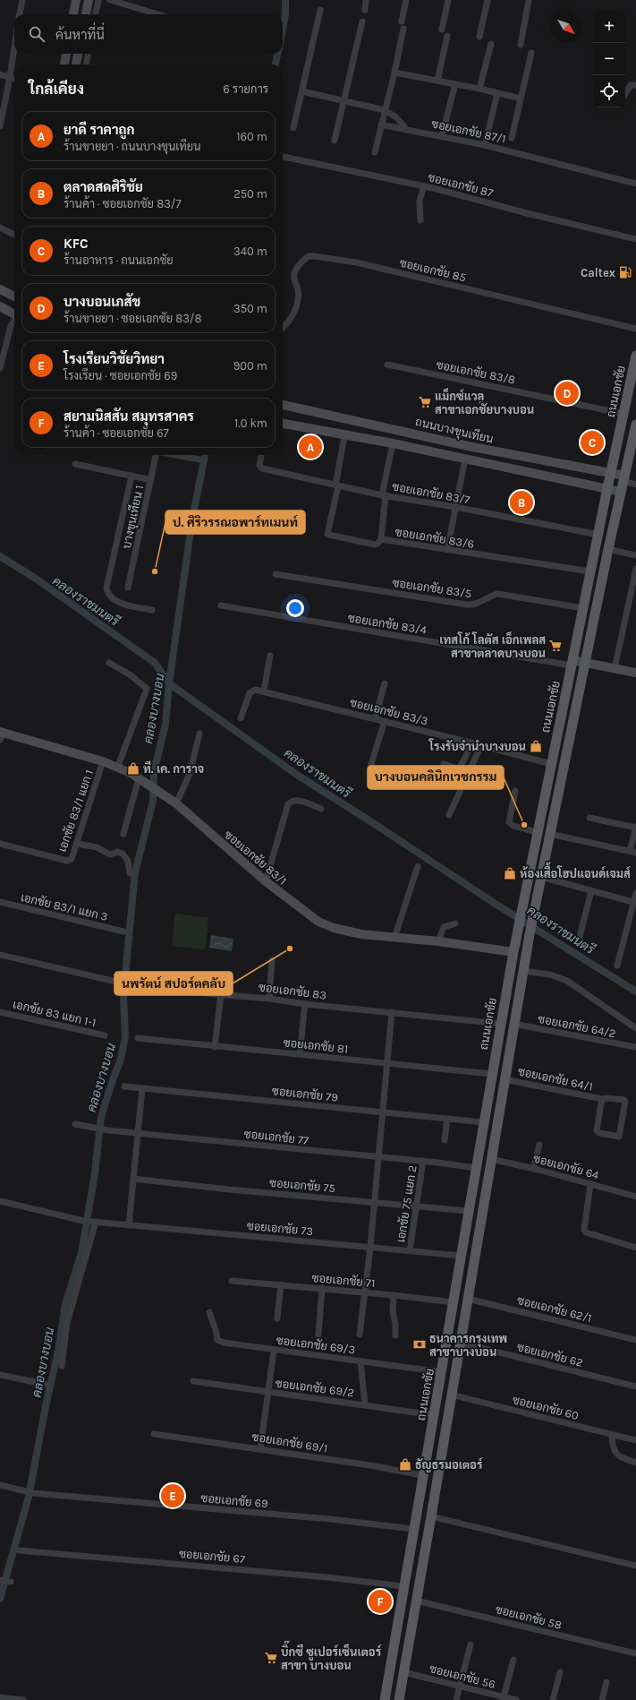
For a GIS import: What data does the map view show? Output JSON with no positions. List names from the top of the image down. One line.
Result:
{"streets":{"main road":["ถนนเอกชัย","ถนนบางขุนเทียน","ซอยเอกชัย 83/1"],"street":["ซอยเอกชัย 87/1","ซอยเอกชัย 87","ซอยเอกชัย 85","ซอยเอกชัย 83/8","ซอยเอกชัย 83/7","บางขุนเทียน 1","ซอยเอกชัย 83/6","ซอยเอกชัย 83/5","ซอยเอกชัย 83/4","ซอยเอกชัย 83/3","เอกชัย 83/1 แยก 1","เอกชัย 83/1 แยก 3","ซอยเอกชัย 83","เอกชัย 83 แยก 1-1","ซอยเอกชัย 64/2","ซอยเอกชัย 81","ซอยเอกชัย 64/1","ซอยเอกชัย 79","ซอยเอกชัย 77","ซอยเอกชัย 64","ซอยเอกชัย 75","เอกชัย 75 แยก 2","ซอยเอกชัย 73","ซอยเอกชัย 71","ซอยเอกชัย 62/1","ซอยเอกชัย 69/3","ซอยเอกชัย 62","ซอยเอกชัย 69/2","ซอยเอกชัย 60","ซอยเอกชัย 69/1","ซอยเอกชัย 69","ซอยเอกชัย 67","ซอยเอกชัย 58","ซอยเอกชัย 56"]},"crossings":[["ซอยเอกชัย 83/8","ถนนเอกชัย"],["ถนนเอกชัย","ถนนบางขุนเทียน"],["ถนนเอกชัย","ซอยเอกชัย 83/7"],["ถนนเอกชัย","ซอยเอกชัย 83/6"],["ถนนเอกชัย","ซอยเอกชัย 83/5"],["ถนนเอกชัย","ซอยเอกชัย 83/4"],["ถนนเอกชัย","ซอยเอกชัย 83/3"],["ถนนเอกชัย","ซอยเอกชัย 83/1"],["ถนนเอกชัย","ซอยเอกชัย 83"],["ถนนเอกชัย","ซอยเอกชัย 81"],["ถนนเอกชัย","ซอยเอกชัย 79"],["ถนนเอกชัย","ซอยเอกชัย 77"],["ถนนเอกชัย","ซอยเอกชัย 75"],["ถนนเอกชัย","ซอยเอกชัย 73"],["ถนนเอกชัย","ซอยเอกชัย 71"],["ถนนเอกชัย","ซอยเอกชัย 69/3"],["ถนนเอกชัย","ซอยเอกชัย 69/2"],["ถนนเอกชัย","ซอยเอกชัย 69/1"],["ถนนเอกชัย","ซอยเอกชัย 69"],["ถนนเอกชัย","ซอยเอกชัย 67"],["ซอยเอกชัย 83/7","ซอยเอกชัย 83/6"],["เอกชัย 83/1 แยก 1","ซอยเอกชัย 83/1"],["ซอยเอกชัย 77","เอกชัย 75 แยก 2"],["ซอยเอกชัย 75","เอกชัย 75 แยก 2"],["เอกชัย 75 แยก 2","ซอยเอกชัย 73"]],"water":["คลองราชมนตรี","คลองบางบอน"],"places":{"fuel station":["Caltex"],"supermarket":["แม็กซ์แวลู สาขาเอกชัยบางบอน","เทสโก้ โลตัส เอ็กเพลส สาขาตลาดบางบอน","บิ๊กซี ซูเปอร์เซ็นเตอร์ สาขา บางบอน"],"other":["ป. ศิริวรรณอพาร์ทเมนท์","บางบอนคลินิกเวชกรรม","นพรัตน์ สปอร์ตคลับ"],"shop":["โรงรับจำนำบางบอน","ที. เค. การาจ","ห้องเสื้อโฮปแอนด์เจมส์","ธัญธรมอเตอร์"],"bank":["ธนาคารกรุงเทพ สาขาบางบอน"]},"north":"bottom right","page":{"map_buttons":["+","−"],"search":"ค้นหาที่นี่","heading":["ใกล้เคียง","6 รายการ"],"list":[{"mark":"A","name":"ยาดี ราคาถูก","note":"ร้านขายยา · ถนนบางขุนเทียน","value":"160 m"},{"mark":"B","name":"ตลาดสดศิริชัย","note":"ร้านค้า · ซอยเอกชัย 83/7","value":"250 m"},{"mark":"C","name":"KFC","note":"ร้านอาหาร · ถนนเอกชัย","value":"340 m"},{"mark":"D","name":"บางบอนเภสัช","note":"ร้านขายยา · ซอยเอกชัย 83/8","value":"350 m"},{"mark":"E","name":"โรงเรียนวิชัยวิทยา","note":"โรงเรียน · ซอยเอกชัย 69","value":"900 m"},{"mark":"F","name":"สยามนิสสัน สมุทรสาคร","note":"ร้านค้า · ซอยเอกชัย 67","value":"1.0 km"}],"pins":["D","C","A","B","E","F"]}}
